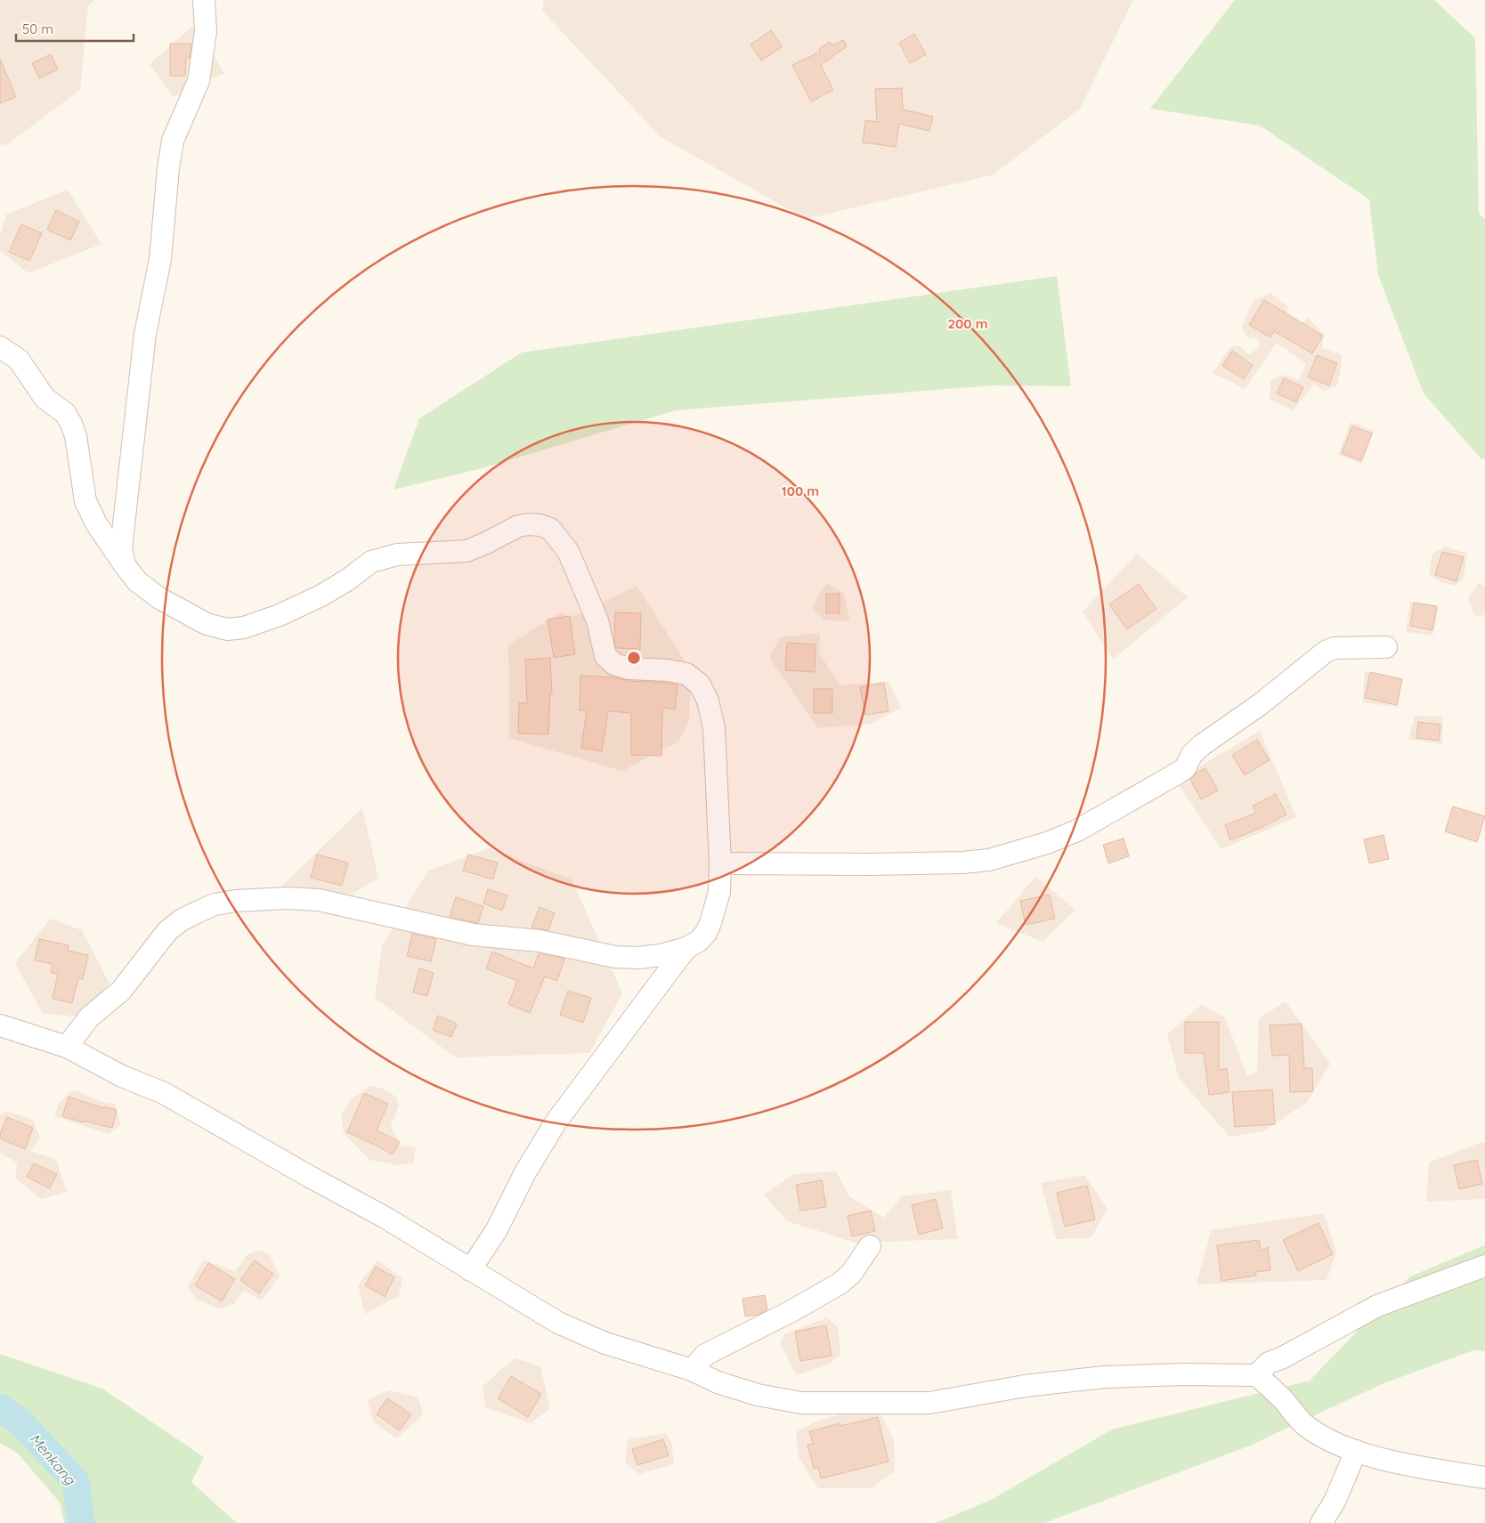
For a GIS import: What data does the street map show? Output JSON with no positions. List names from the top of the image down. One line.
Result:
{"water":["Menkang"],"scale_bar":"50 m","rings":["200 m","100 m"]}
